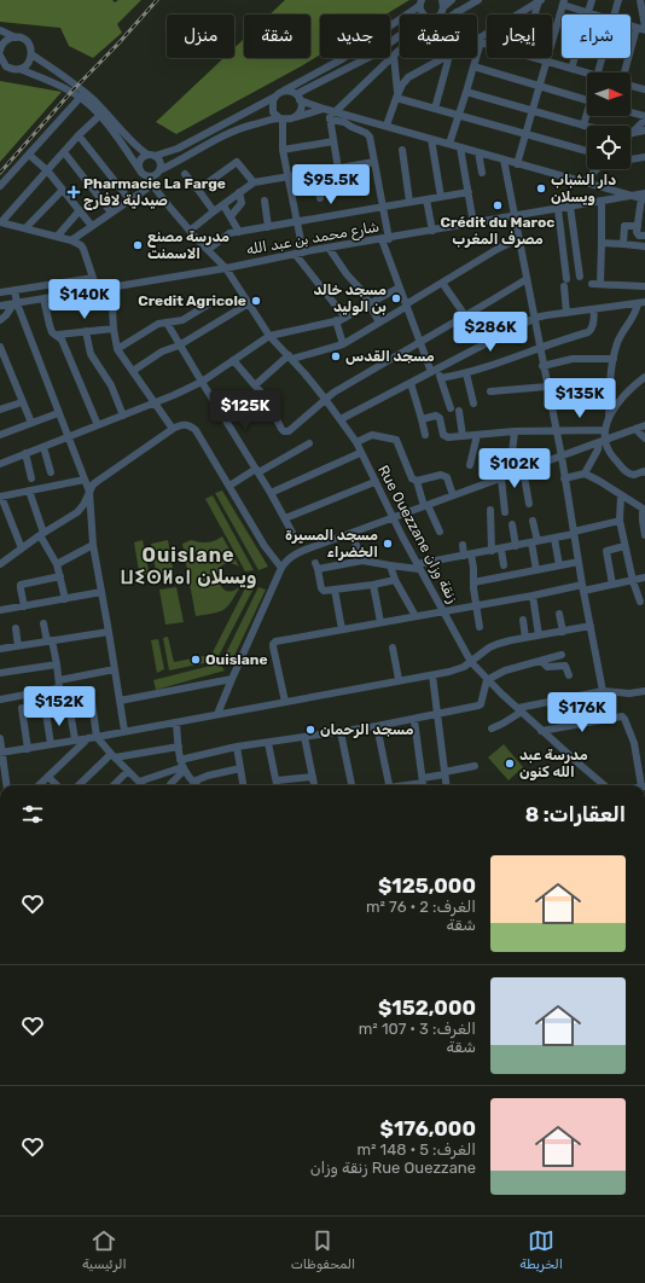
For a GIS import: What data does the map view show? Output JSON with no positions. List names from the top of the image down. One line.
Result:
{"streets":{"street":["شارع محمد بن عبد الله","Rue Ouezzane زنقة وزان"]},"crossings":[["شارع محمد بن عبد الله","Rue Ouezzane زنقة وزان"]],"districts":["Ouislane ⵡⵉⵙⵍⴰⵏ ويسلان"],"places":{"other":["دار الشباب ويسلان","Crédit du Maroc مصرف المغرب","مدرسة مصنع الاسمنت","مسجد خالد بن الوليد","Credit Agricole","مسجد القدس","مسجد المسيرة الخضراء","Ouislane","مسجد الرحمان","مدرسة عبد الله كنون"],"health":["Pharmacie La Farge صيدلية لافارج"]},"north":"right","page":{"chip":["شراء","إيجار","تصفية","جديد","شقة","منزل"],"price":["$95.5K","$140K","$286K","$135K","$125K","$102K","$152K","$176K"],"heading":"العقارات: 8","list":[{"name":"$125,000","note":"الغرف: 2 · 76 m² · شقة"},{"name":"$152,000","note":"الغرف: 3 · 107 m² · شقة"},{"name":"$176,000","note":"الغرف: 5 · 148 m² · Rue Ouezzane زنقة وزان"}],"tabs":["الخريطة","المحفوظات","الرئيسية"]}}
